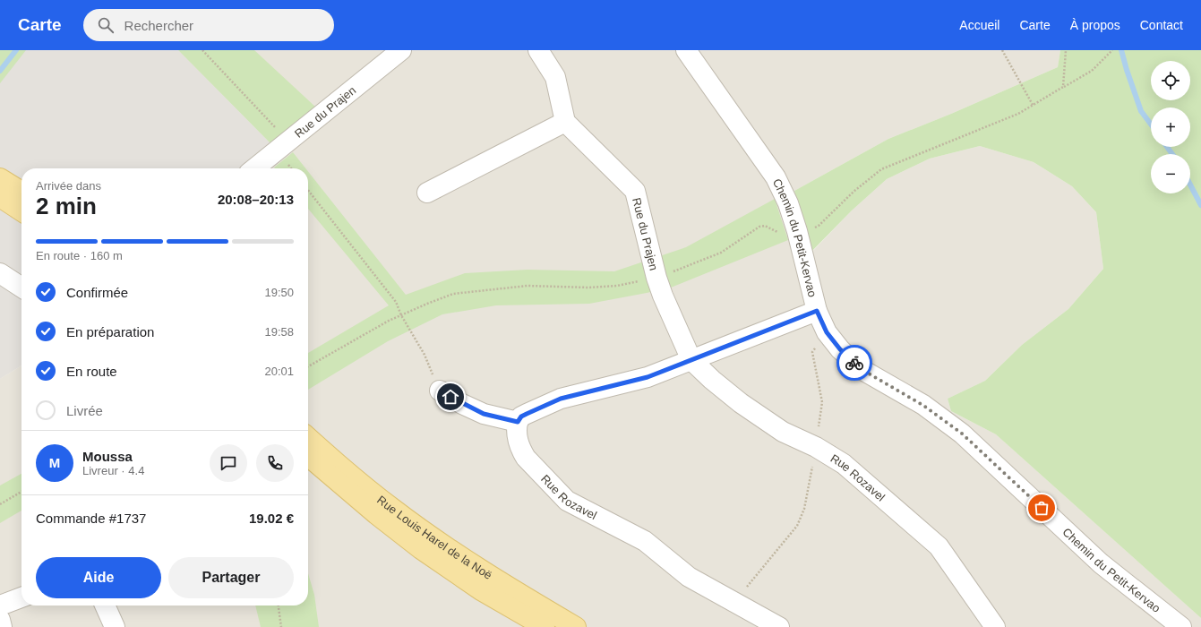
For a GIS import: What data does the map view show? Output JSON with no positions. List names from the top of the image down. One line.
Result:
{"streets":{"main road":["Rue Louis Harel de la Noë"],"street":["Rue du Prajen","Chemin du Petit-Kervao","Rue Rozavel"]},"crossings":[["Rue du Prajen","Rue Rozavel"]],"page":{"header":"Carte","search":"Rechercher","nav":["Accueil","Carte","À propos","Contact"],"map_buttons":["+","−"],"heading":["2 min","Arrivée dans","20:08–20:13"],"panel":["Moussa","Livreur · 4.4","Commande #1737","19.02 €"],"bar":"En route · 160 m","list":[["Confirmée","19:50"],["En préparation","19:58"],["En route","20:01"],"Livrée"],"round":"M","buttons":["Aide","Partager"]}}
